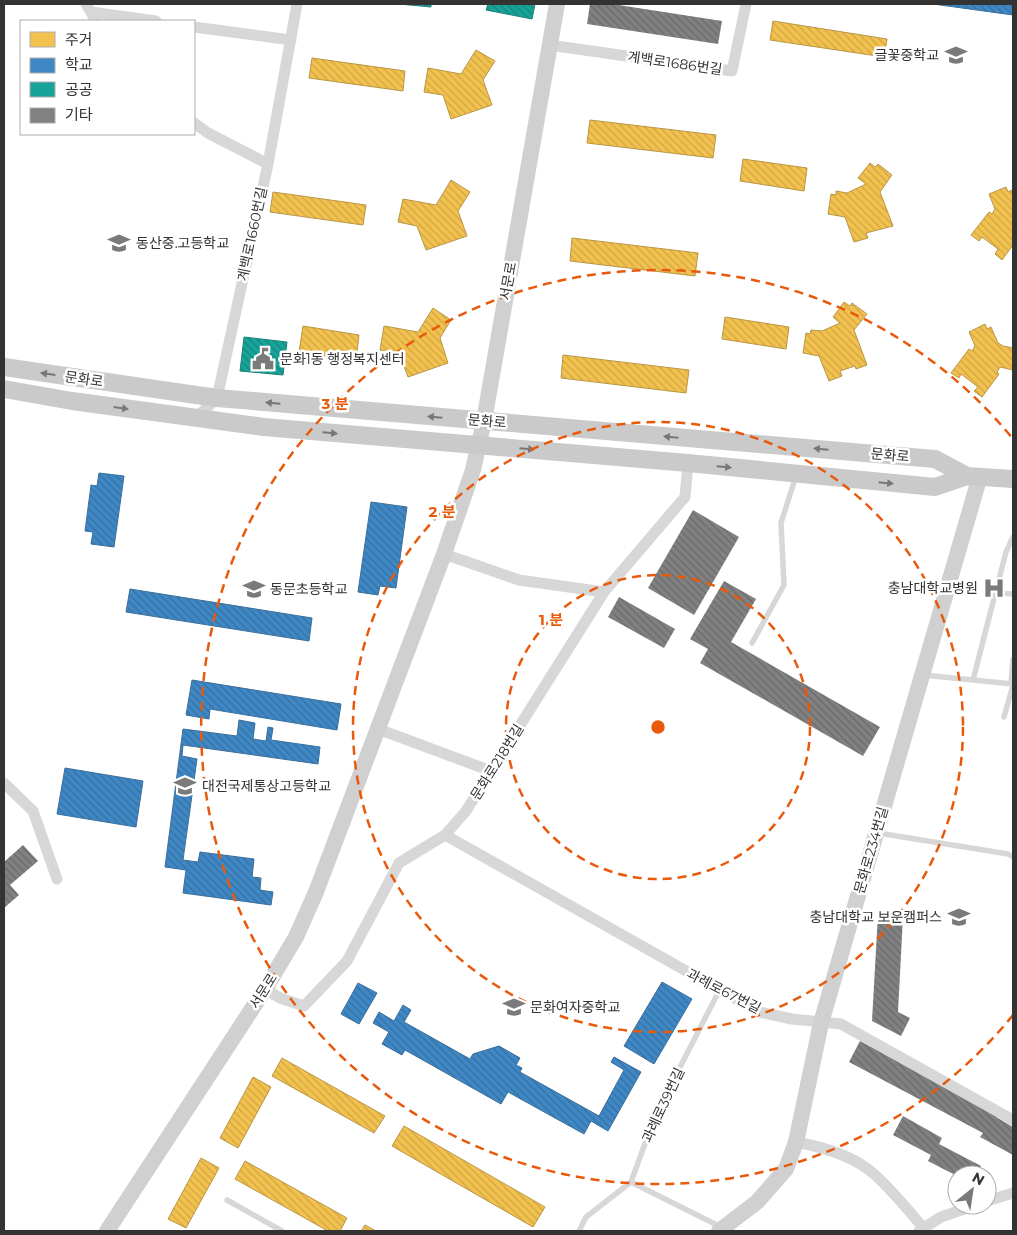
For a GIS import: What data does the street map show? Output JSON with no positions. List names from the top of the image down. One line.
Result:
{"streets":{"main road":["서문로","문화로","문화로234번길"],"street":["계백로1686번길","계백로1660번길","문화로218번길","과례로67번길"],"lane":["과례로39번길"]},"crossings":[["계백로1686번길","서문로"],["계백로1660번길","문화로"],["서문로","문화로"],["서문로","문화로218번길"],["문화로","문화로218번길"],["문화로","문화로234번길"],["문화로218번길","과례로67번길"],["문화로234번길","과례로67번길"],["문화로234번길","과례로39번길"],["과례로67번길","과례로39번길"]],"places":{"school or university":["글꽃중학교","동산중.고등학교","동문초등학교","대전국제통상고등학교","충남대학교 보운캠퍼스","문화여자중학교"],"public building":["문화1동 행정복지센터"],"hospital":["충남대학교병원"]},"legend":["주거","학교","공공","기타"],"north":"top right","rings":["3 분","2 분","1 분"]}
